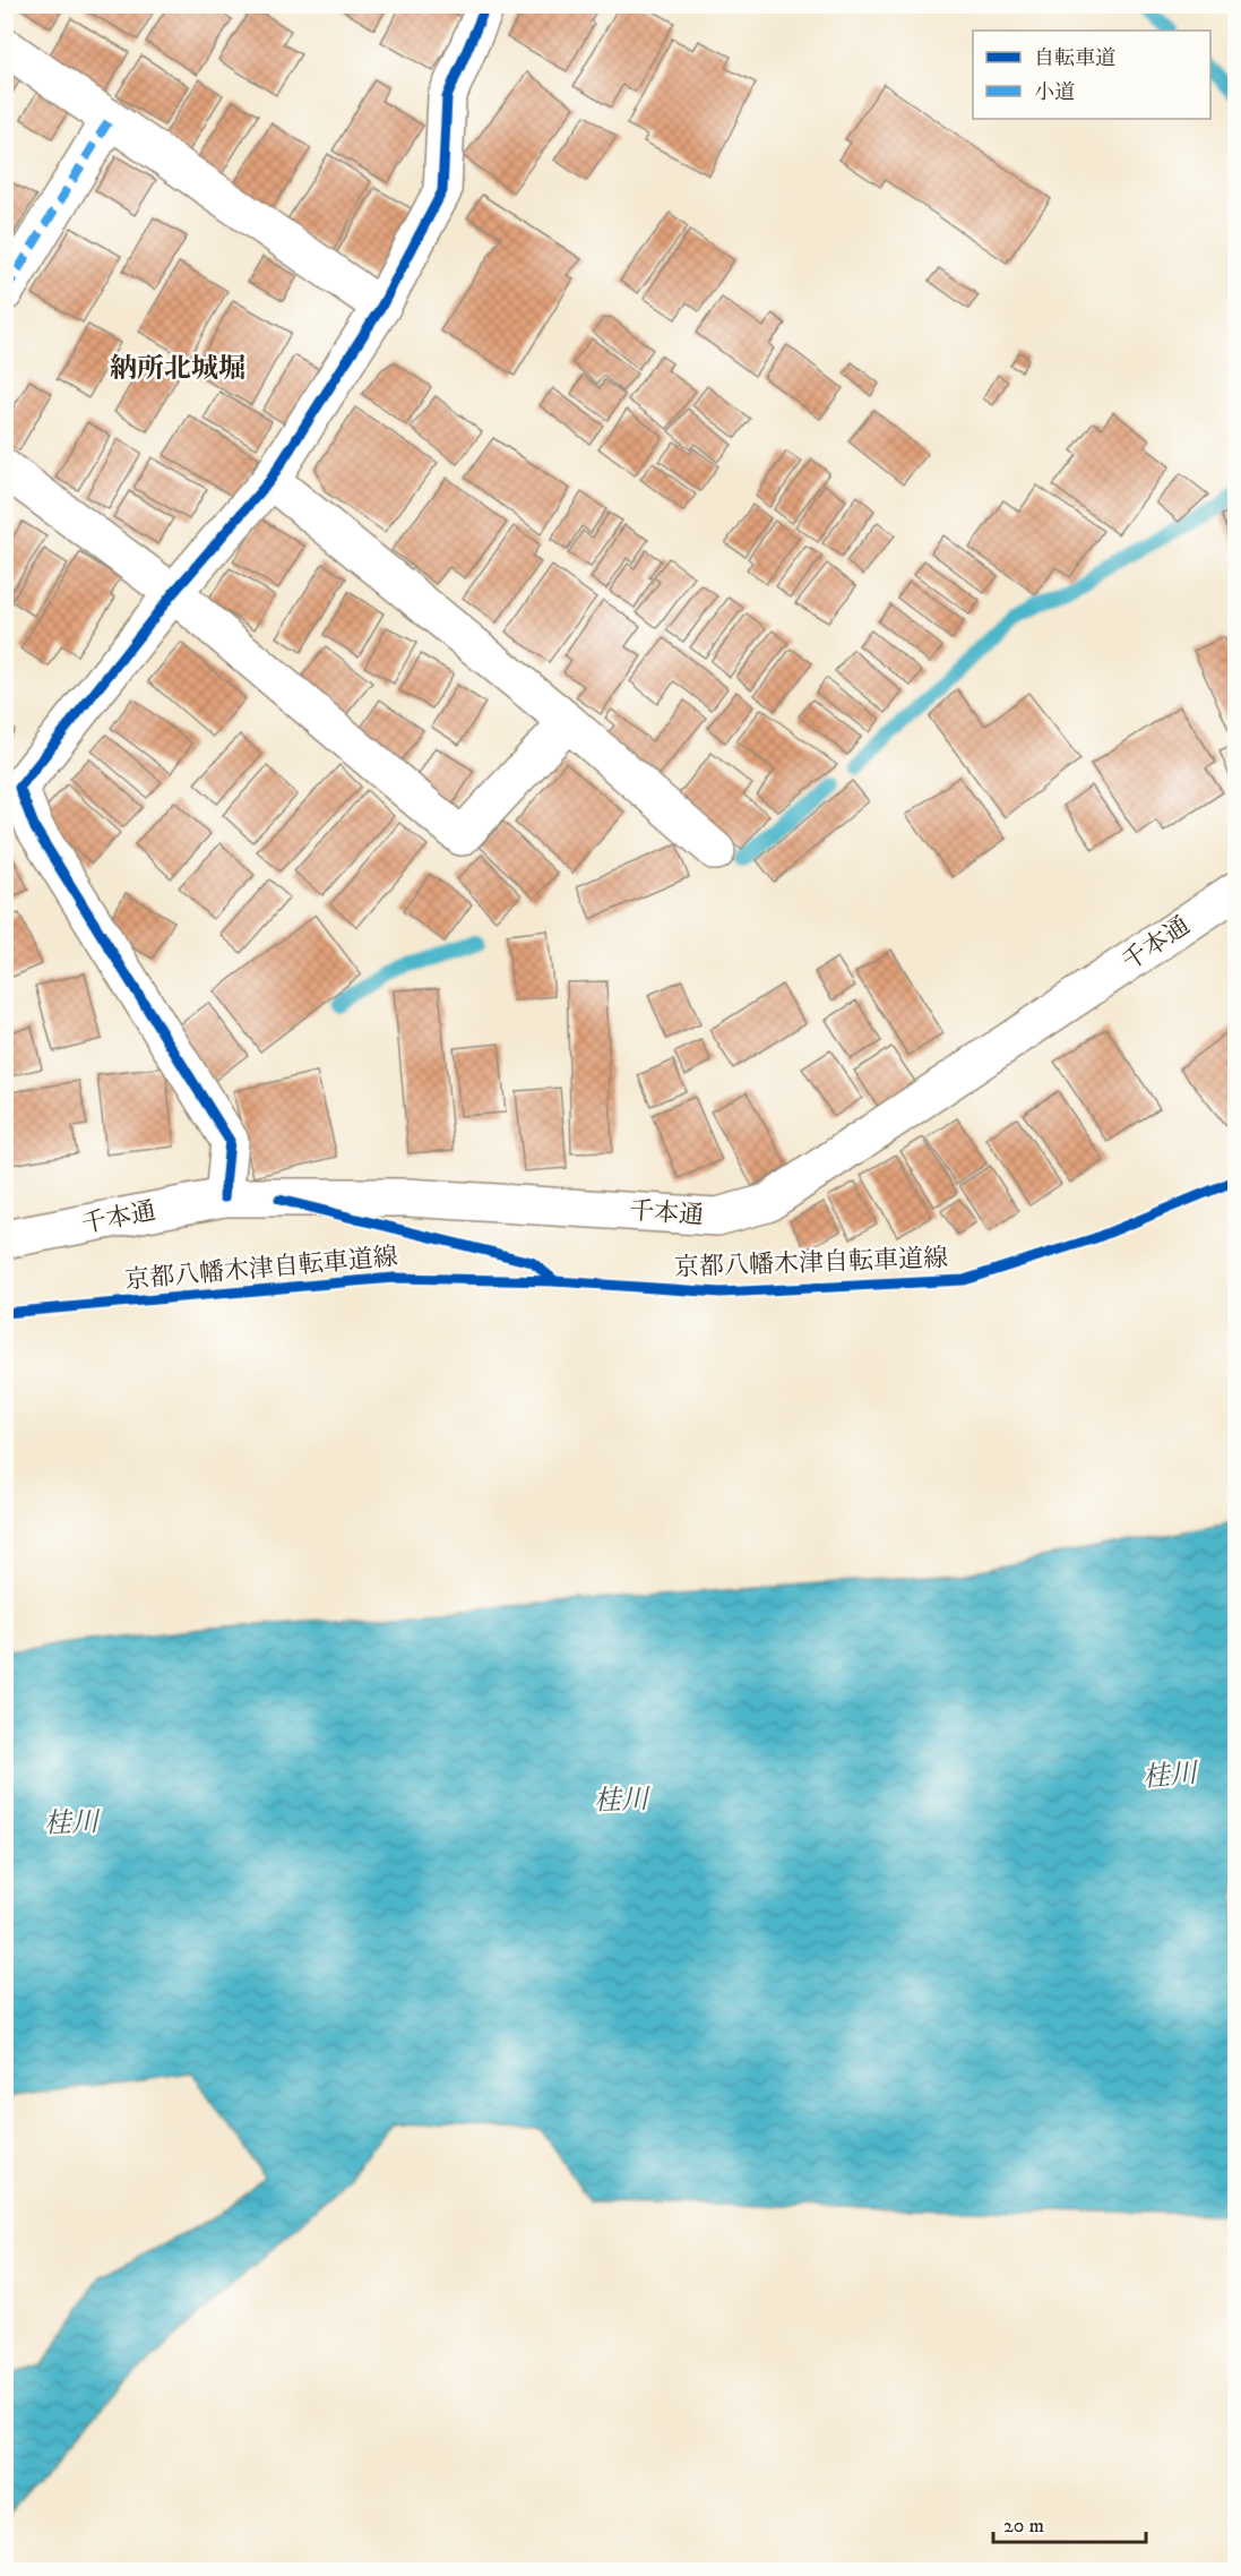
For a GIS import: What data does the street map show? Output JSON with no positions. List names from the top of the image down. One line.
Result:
{"streets":{"street":["千本通"],"cycle path":["京都八幡木津自転車道線"]},"districts":["納所北城堀"],"water":["桂川"],"legend":["自転車道","小道"],"scale_bar":"20 m"}
